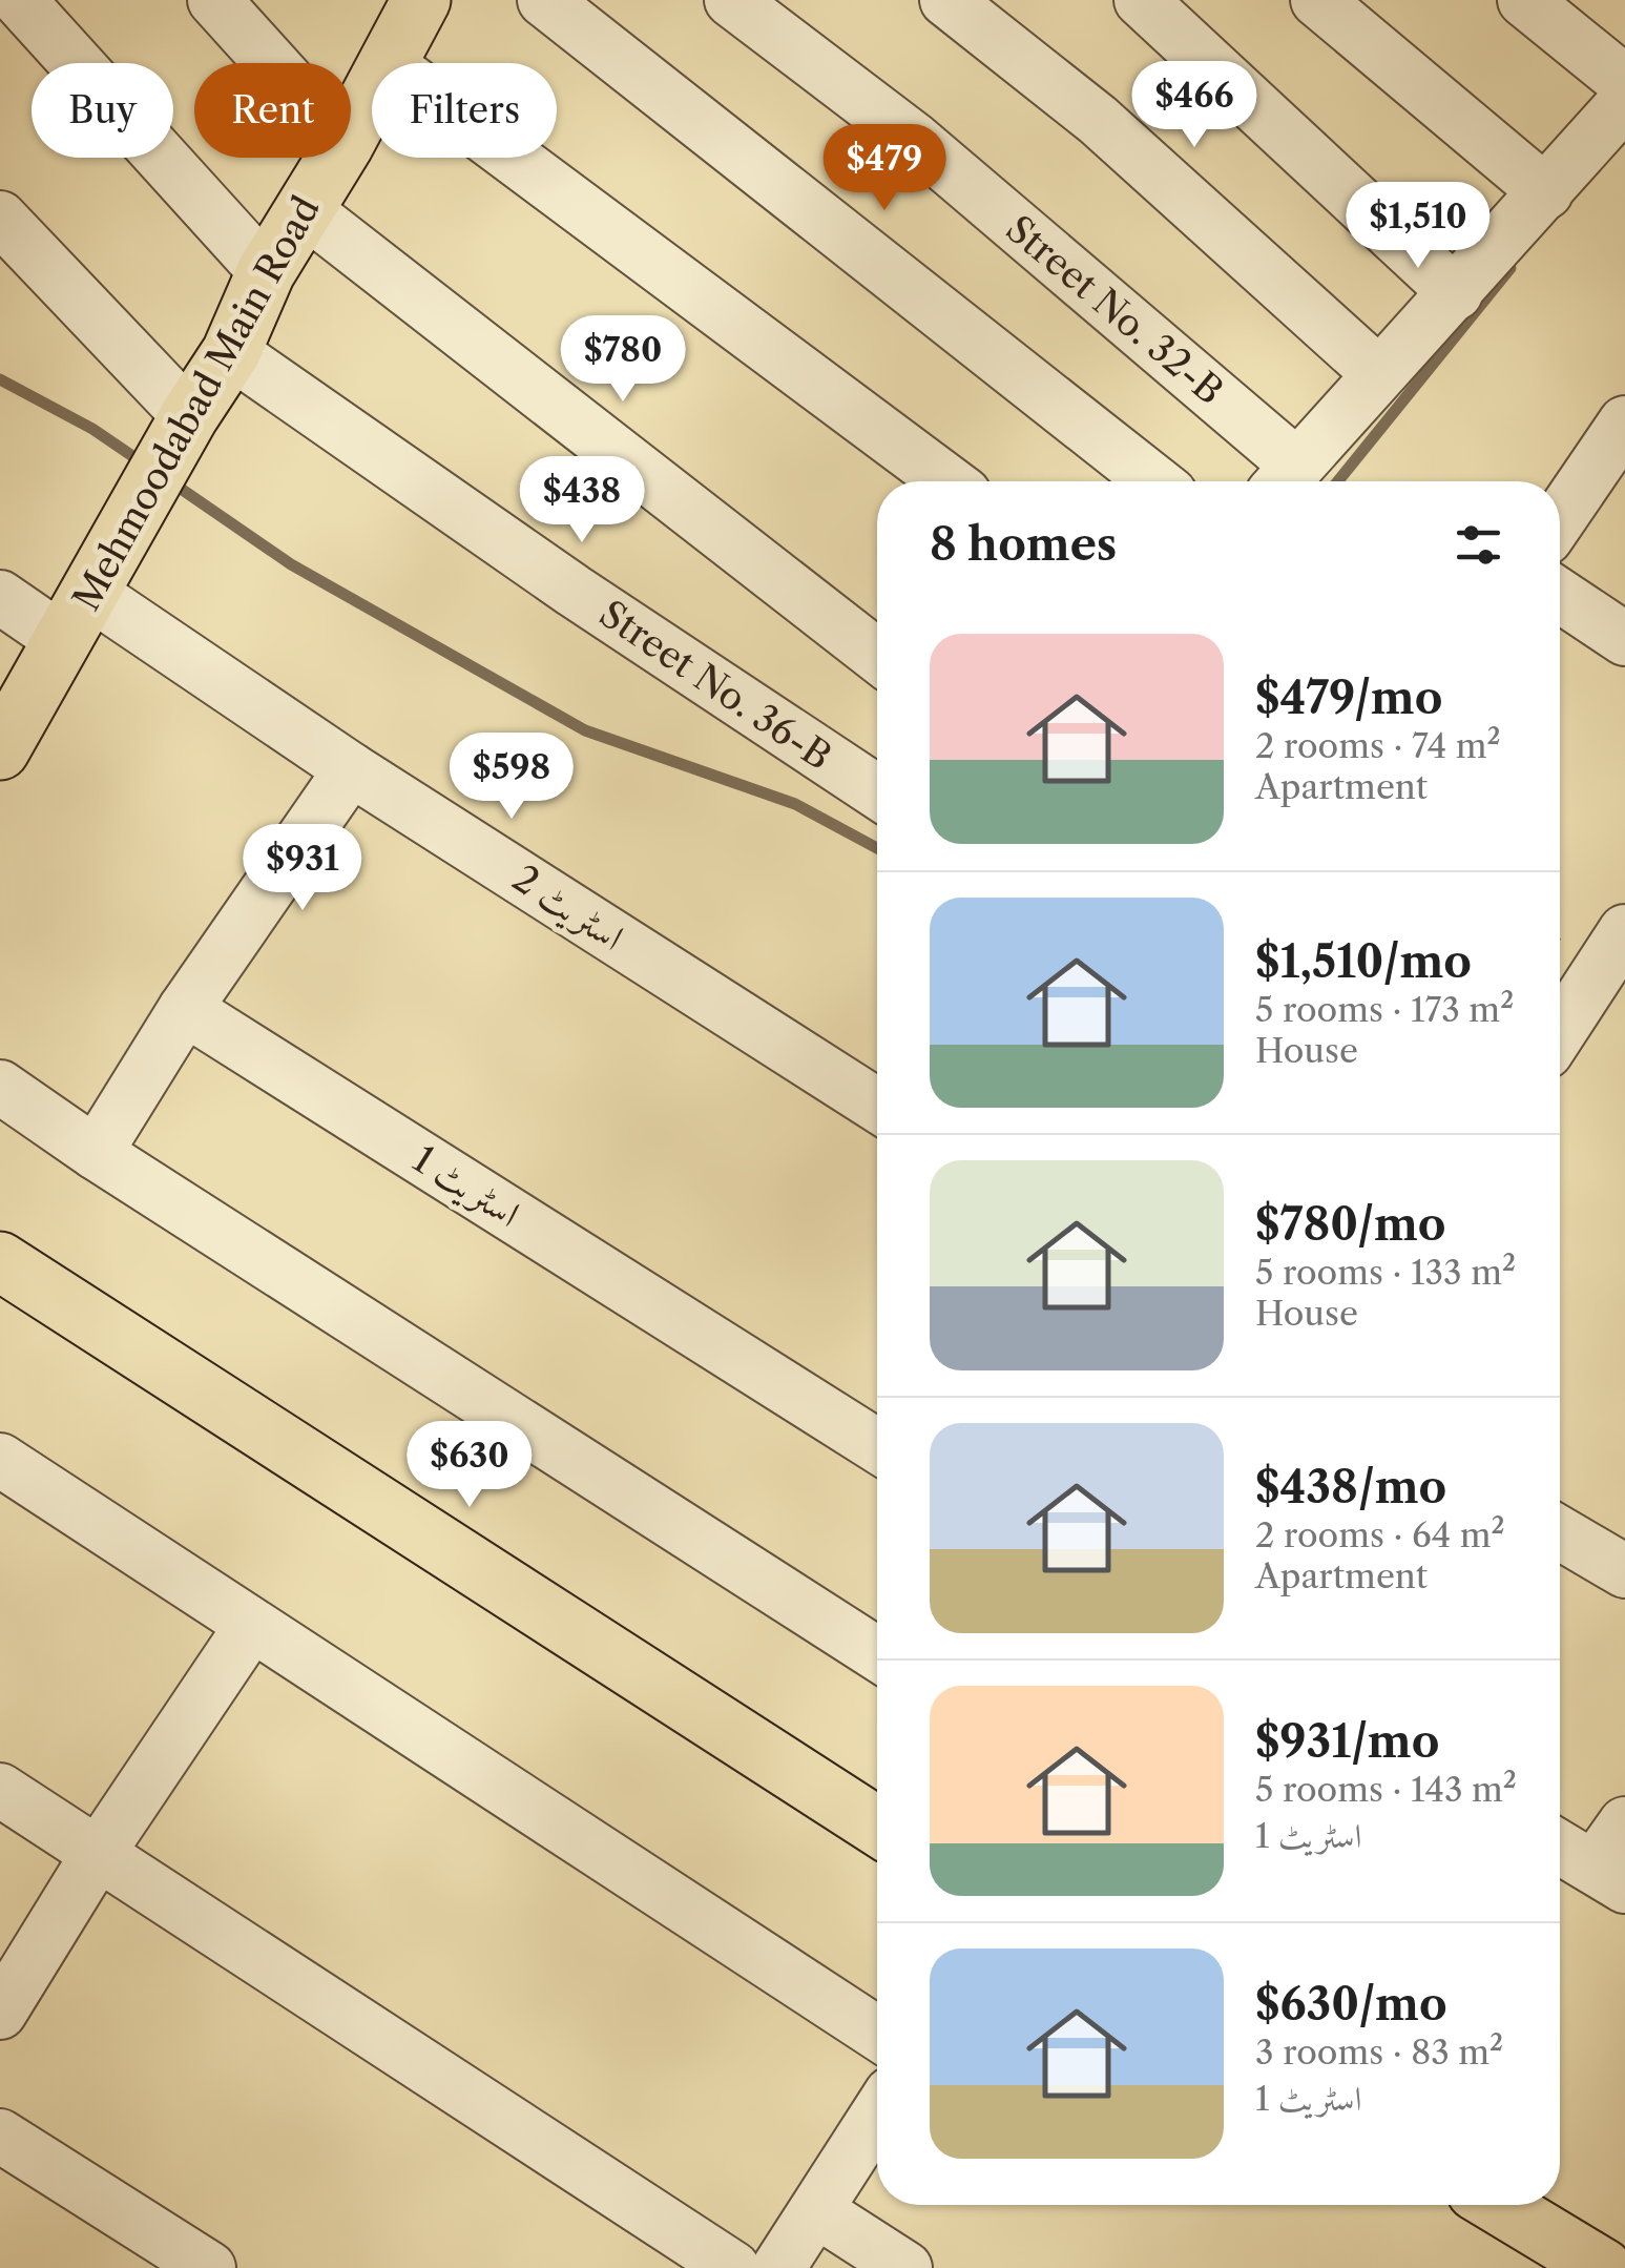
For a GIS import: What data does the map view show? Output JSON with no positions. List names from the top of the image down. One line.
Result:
{"streets":{"main road":["Mehmoodabad Main Road"],"street":["Street No. 32-B","Street No. 36-B","اسٹریٹ 2","اسٹریٹ 1"]},"crossings":[["Mehmoodabad Main Road","Street No. 36-B"],["Mehmoodabad Main Road","اسٹریٹ 2"]],"page":{"price":["$466","$479","$1,510","$780","$438","$598","$931","$630"],"chip":["Buy","Rent","Filters"],"heading":"8 homes","list":[{"name":"$479/mo","note":"2 rooms · 74 m² · Apartment"},{"name":"$1,510/mo","note":"5 rooms · 173 m² · House"},{"name":"$780/mo","note":"5 rooms · 133 m² · House"},{"name":"$438/mo","note":"2 rooms · 64 m² · Apartment"},{"name":"$931/mo","note":"5 rooms · 143 m² · اسٹریٹ 1"},{"name":"$630/mo","note":"3 rooms · 83 m² · اسٹریٹ 1"}]}}
